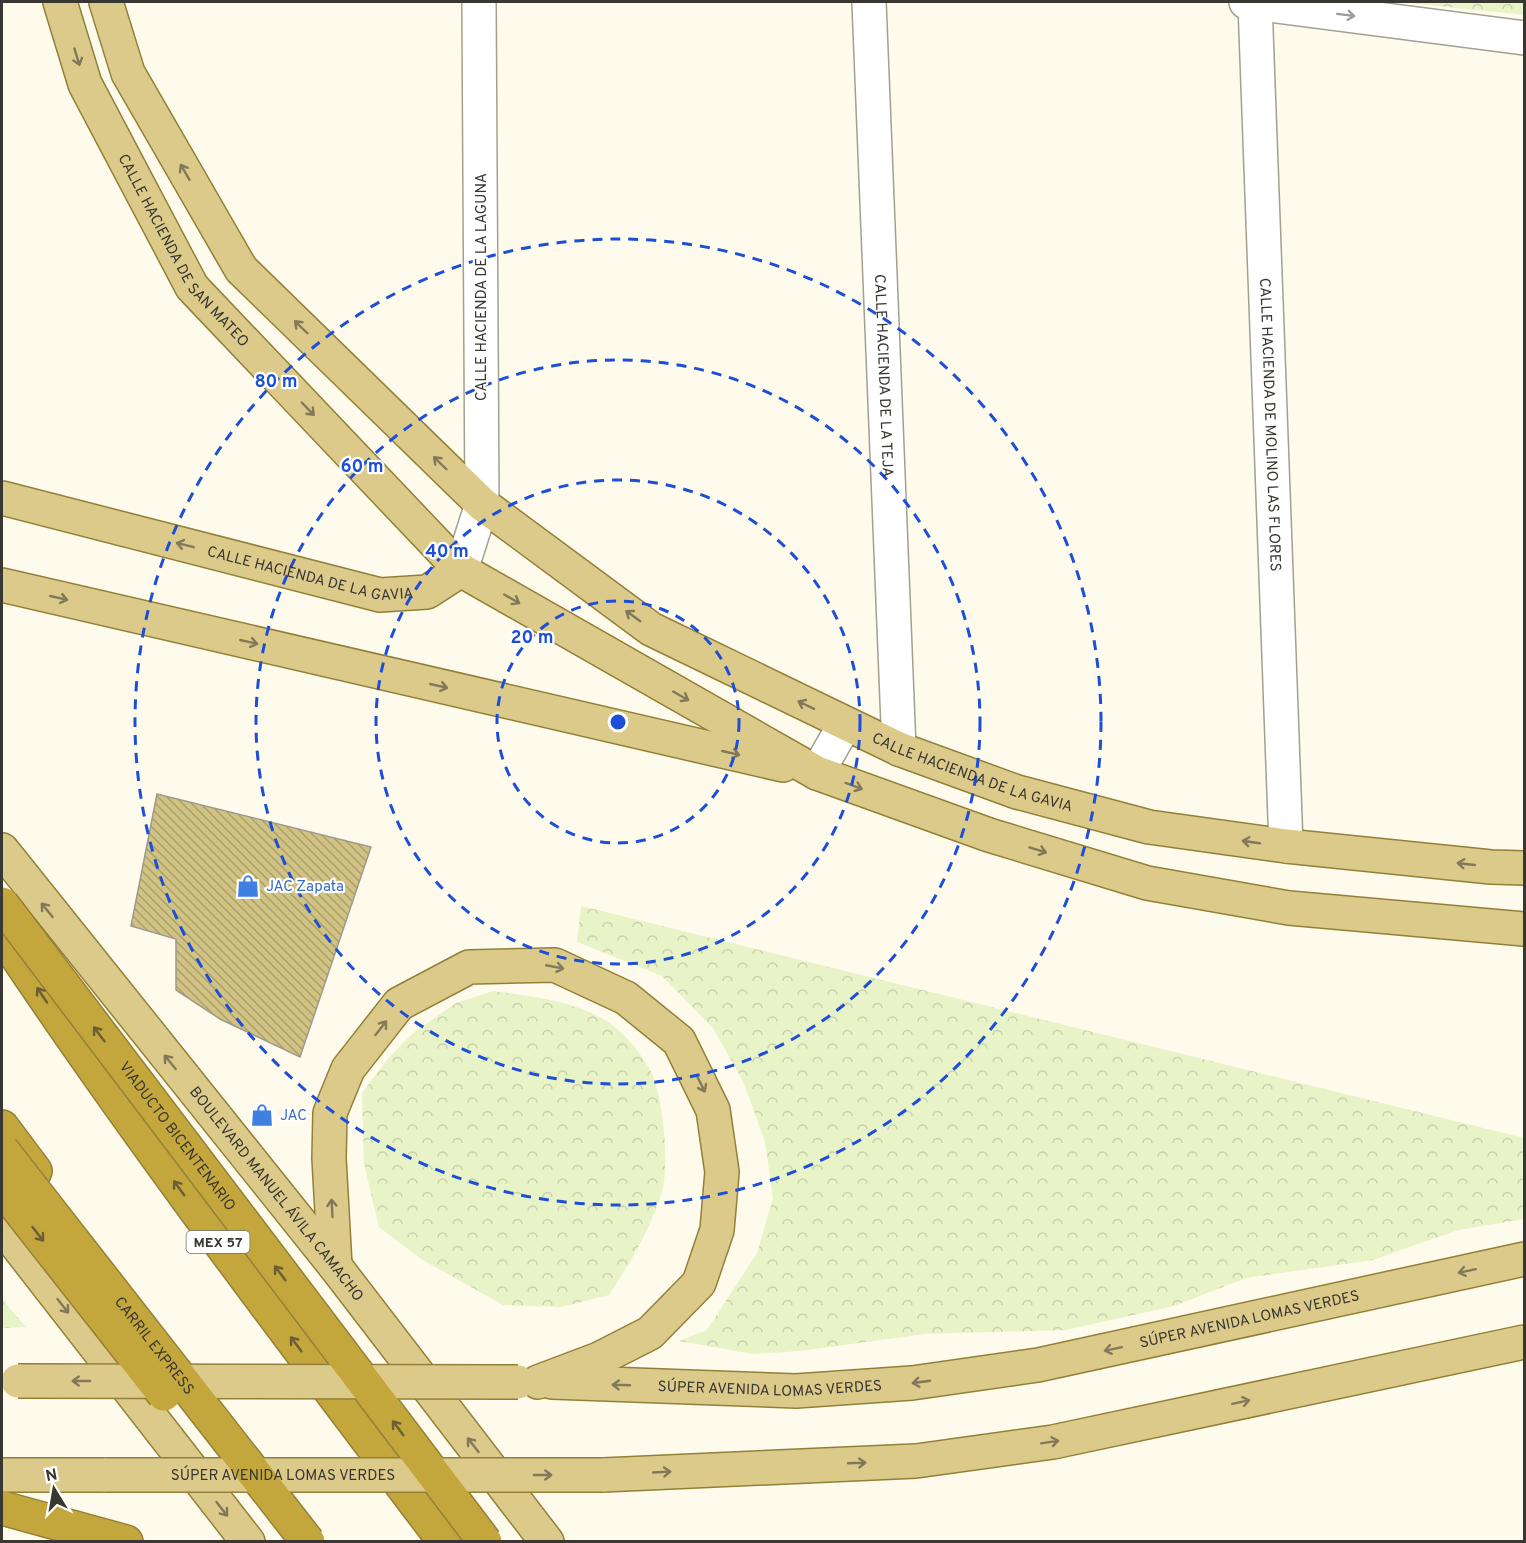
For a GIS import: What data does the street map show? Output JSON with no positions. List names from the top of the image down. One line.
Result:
{"streets":{"highway":["VIADUCTO BICENTENARIO","MEX 57","CARRIL EXPRESS"],"main road":["CALLE HACIENDA DE SAN MATEO","CALLE HACIENDA DE LA GAVIA","BOULEVARD MANUEL ÁVILA CAMACHO","SÚPER AVENIDA LOMAS VERDES"],"street":["CALLE HACIENDA DE LA LAGUNA","CALLE HACIENDA DE LA TEJA","CALLE HACIENDA DE MOLINO LAS FLORES"]},"crossings":[["CALLE HACIENDA DE SAN MATEO","CALLE HACIENDA DE LA LAGUNA"],["CALLE HACIENDA DE SAN MATEO","CALLE HACIENDA DE LA GAVIA"],["CALLE HACIENDA DE LA LAGUNA","CALLE HACIENDA DE LA GAVIA"],["CALLE HACIENDA DE LA TEJA","CALLE HACIENDA DE LA GAVIA"],["CALLE HACIENDA DE MOLINO LAS FLORES","CALLE HACIENDA DE LA GAVIA"]],"places":{"shop":["JAC Zapata","JAC"]},"north":"top","rings":["80 m","60 m","40 m","20 m"]}
